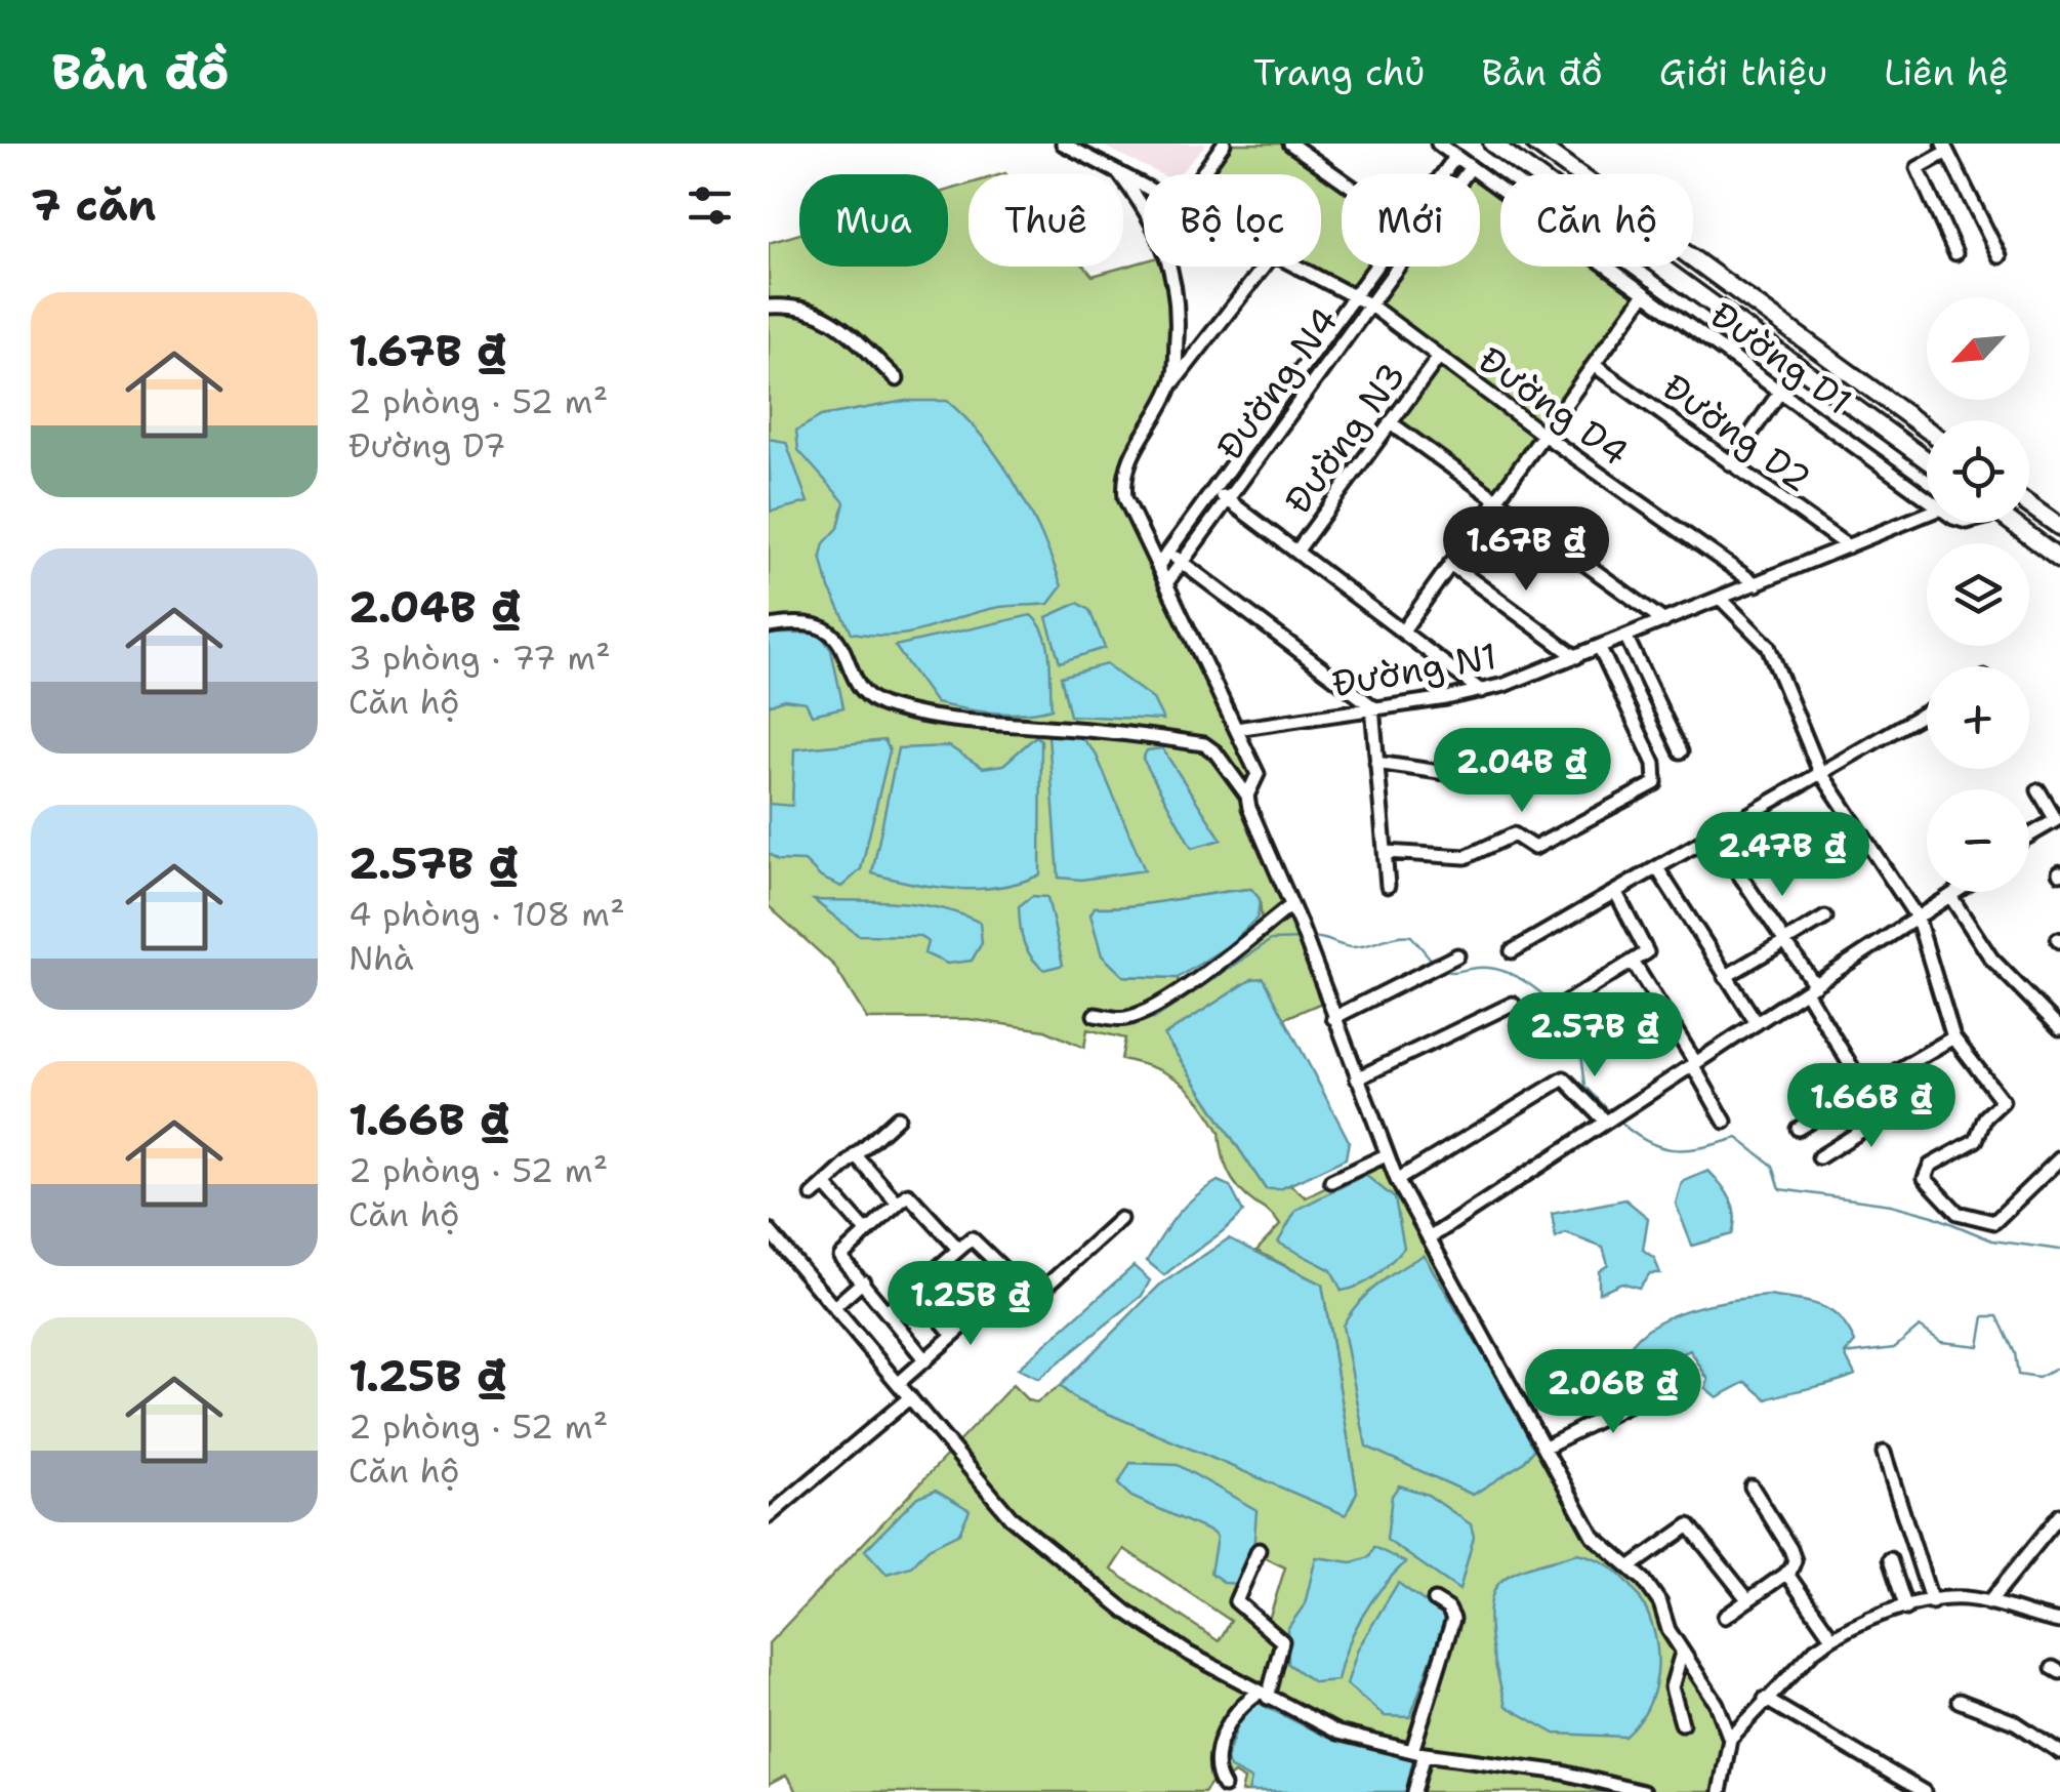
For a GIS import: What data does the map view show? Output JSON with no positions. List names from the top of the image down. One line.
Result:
{"streets":{"street":["Đường D1","Đường N4","Đường D4","Đường D2","Đường N3","Đường N1"]},"crossings":[["Đường D1","Đường N4"],["Đường N4","Đường D4"],["Đường D4","Đường N3"],["Đường D4","Đường N1"],["Đường D2","Đường N1"]],"north":"bottom left","page":{"header":"Bản đồ","nav":["Trang chủ","Bản đồ","Giới thiệu","Liên hệ"],"heading":"7 căn","chip":["Mua","Thuê","Bộ lọc","Mới","Căn hộ"],"list":[{"name":"1.67B ₫","note":"2 phòng · 52 m² · Đường D7"},{"name":"2.04B ₫","note":"3 phòng · 77 m² · Căn hộ"},{"name":"2.57B ₫","note":"4 phòng · 108 m² · Nhà"},{"name":"1.66B ₫","note":"2 phòng · 52 m² · Căn hộ"},{"name":"1.25B ₫","note":"2 phòng · 52 m² · Căn hộ"}],"map_buttons":["+","−"],"price":["1.67B ₫","2.04B ₫","2.47B ₫","2.57B ₫","1.66B ₫","1.25B ₫","2.06B ₫"]}}
